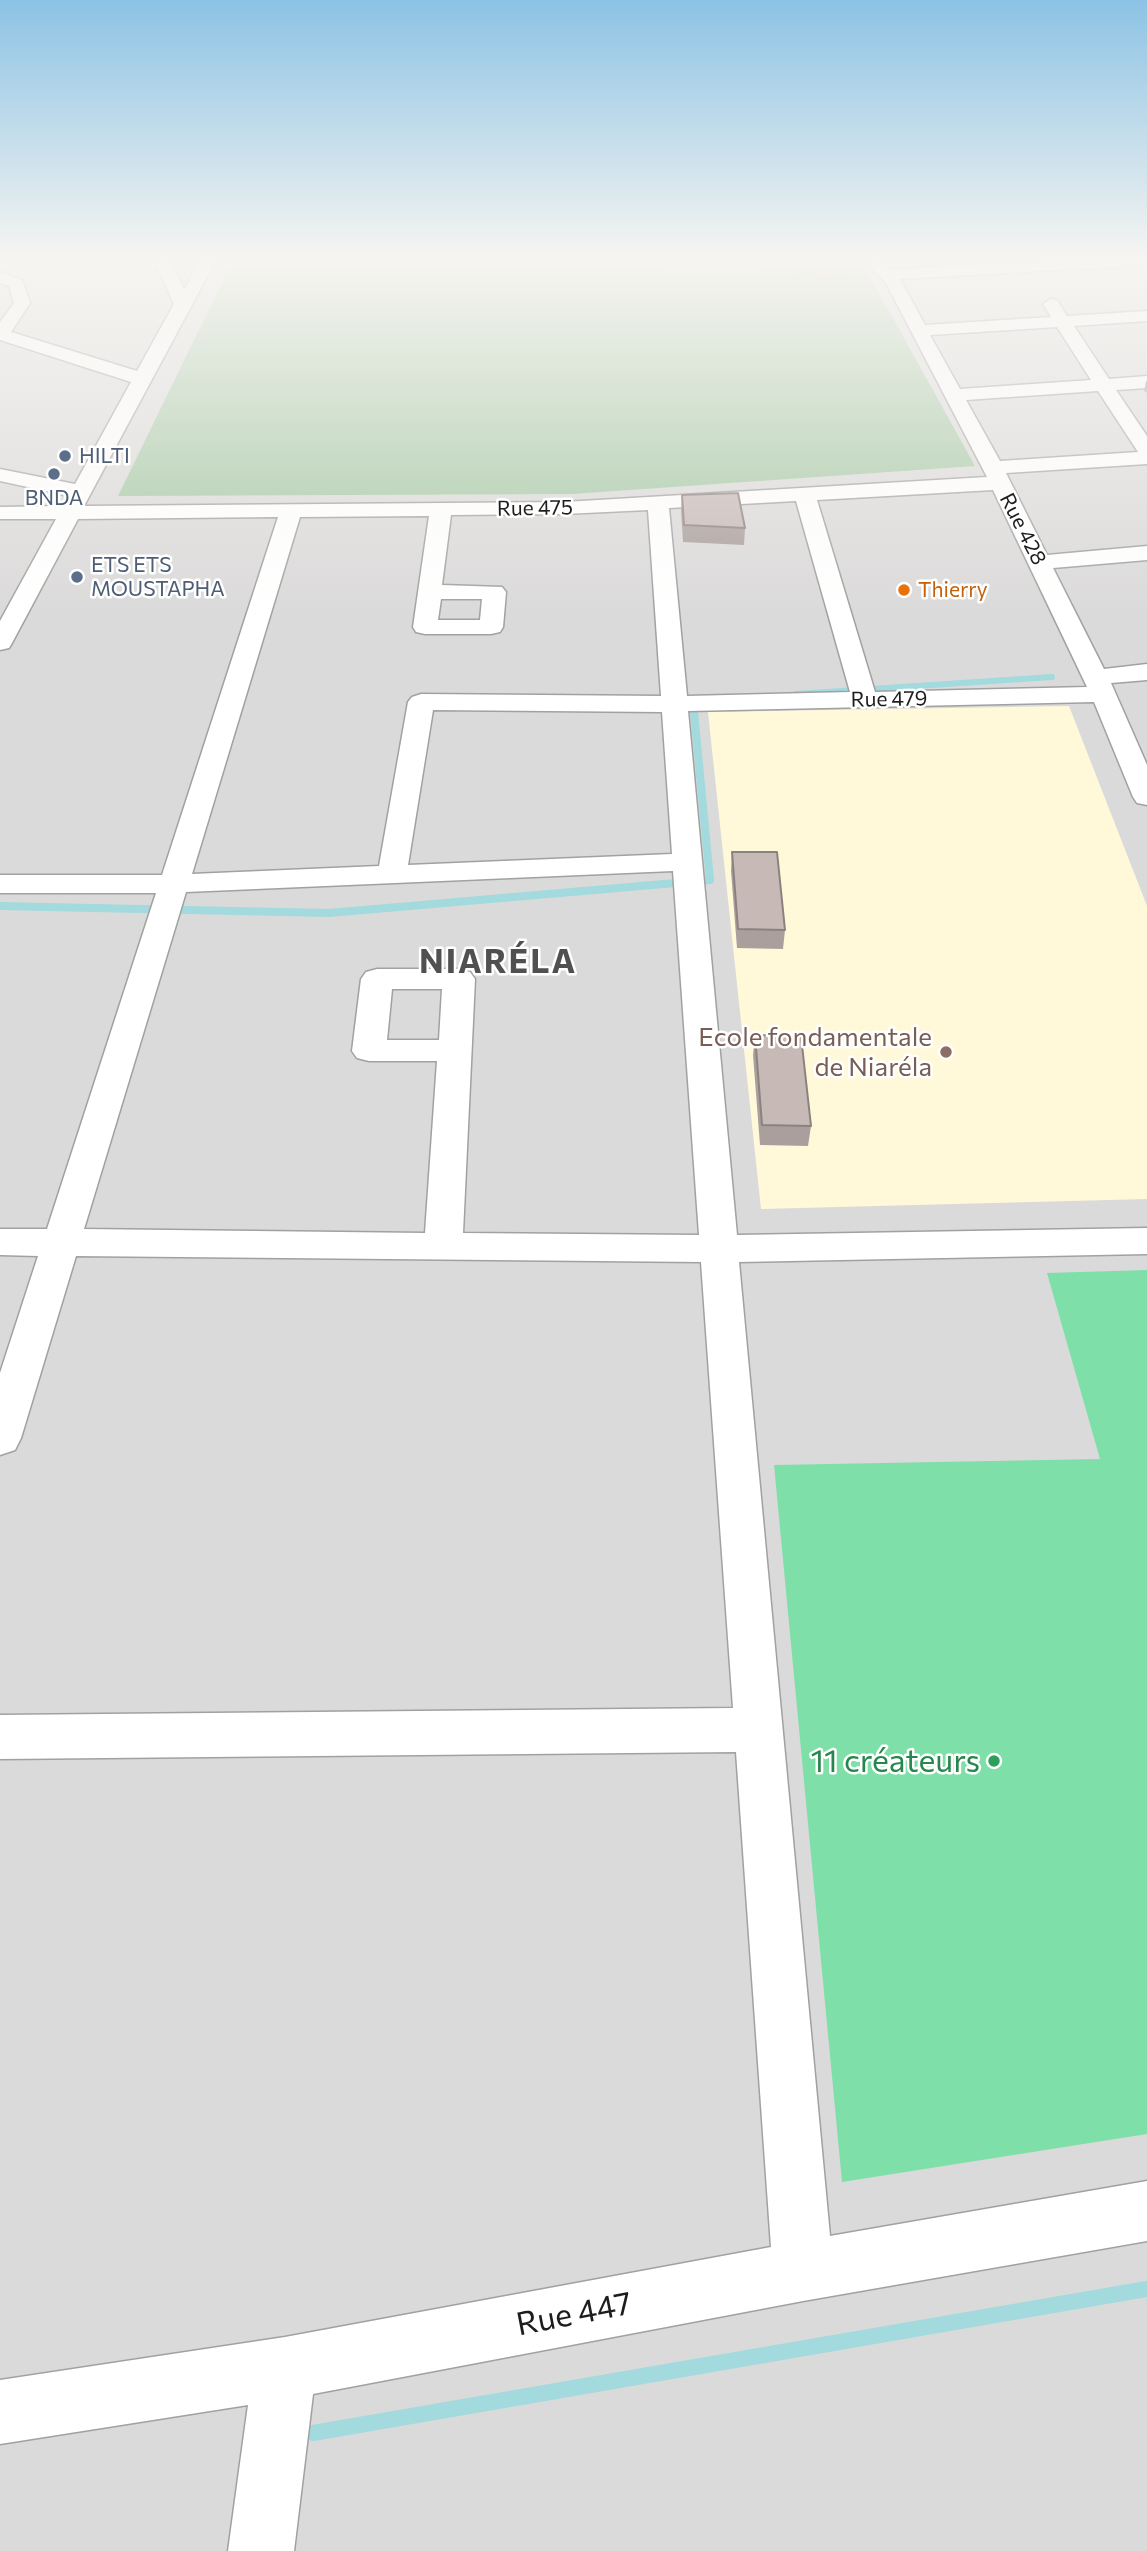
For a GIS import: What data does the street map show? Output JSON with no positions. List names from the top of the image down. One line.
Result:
{"streets":{"street":["Rue 475","Rue 428","Rue 479","Rue 447"]},"crossings":[["Rue 475","Rue 428"],["Rue 428","Rue 479"]],"districts":["NIARÉLA"],"places":["HILTI","BNDA","ETS ETS MOUSTAPHA","Thierry","Ecole fondamentale de Niaréla","11 créateurs"]}
